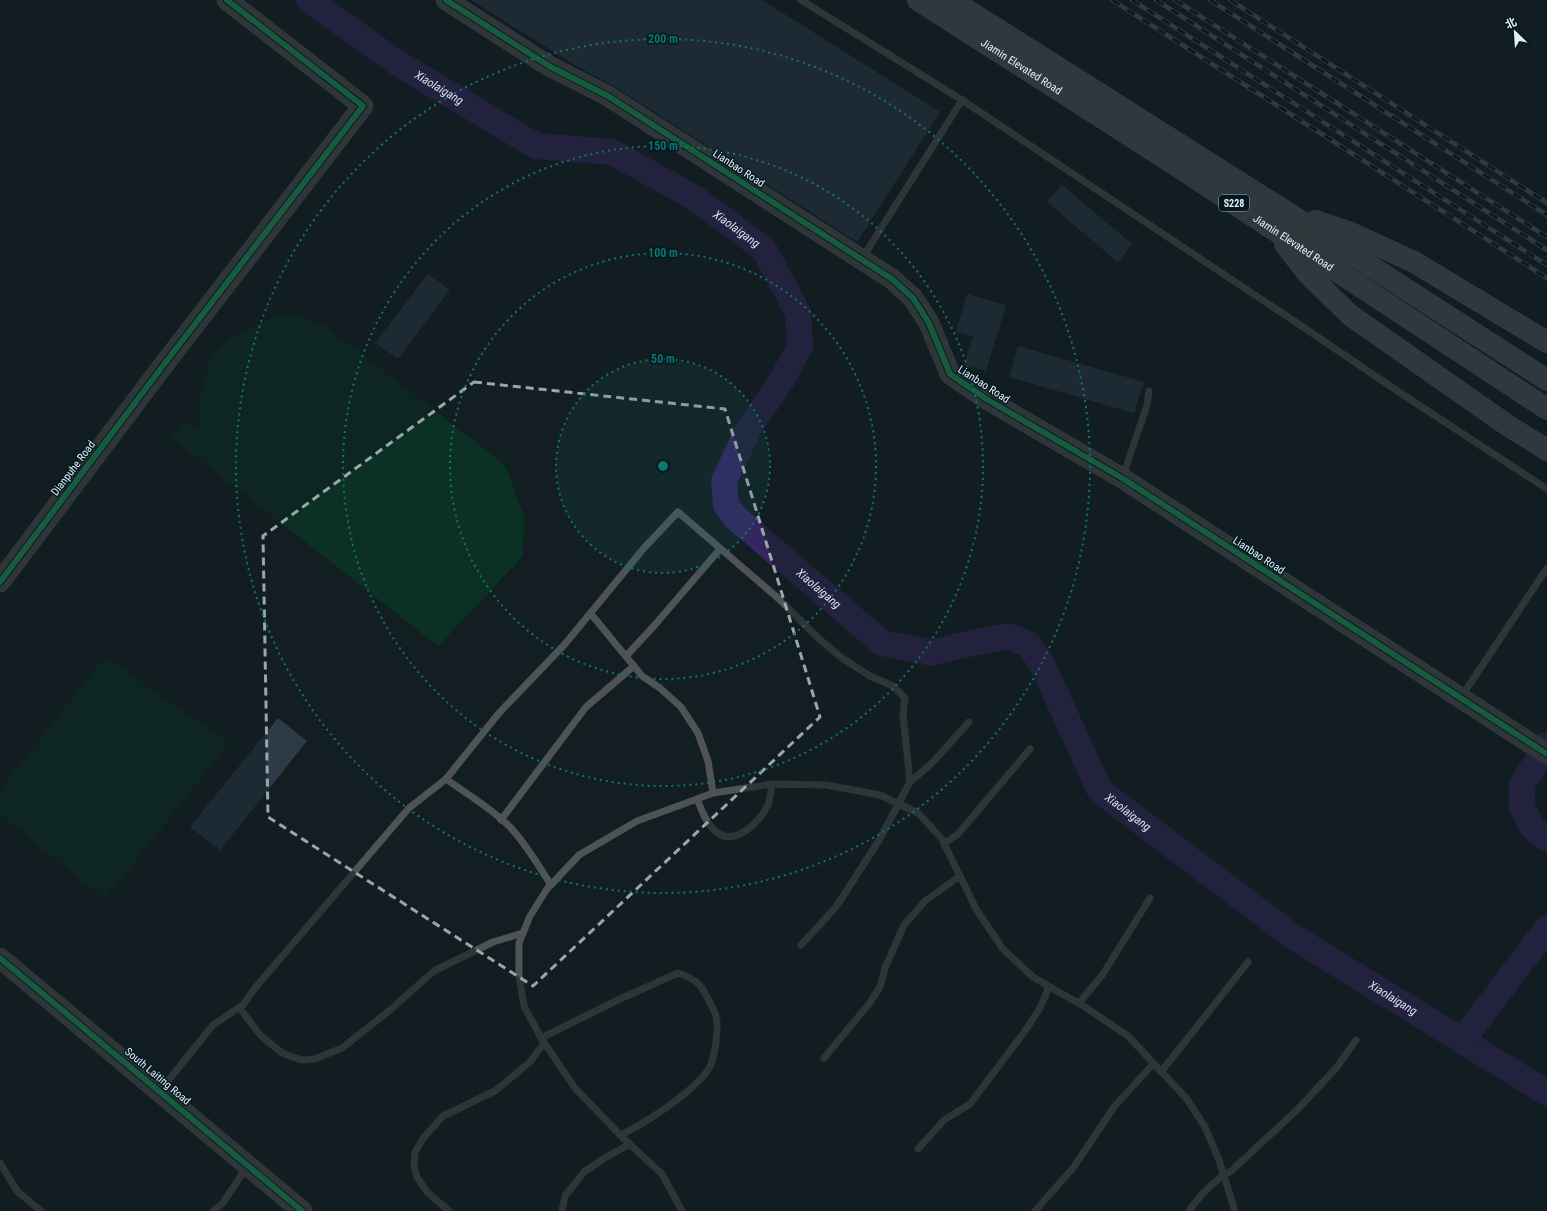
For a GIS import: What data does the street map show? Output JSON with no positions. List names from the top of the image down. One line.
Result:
{"streets":{"highway":["Jiamin Elevated Road","S228"],"street":["Lianbao Road","Dianpuhe Road","South Laiting Road"]},"water":["Xiaolaigang"],"north":"top left","rings":["200 m","150 m","100 m","50 m"]}
